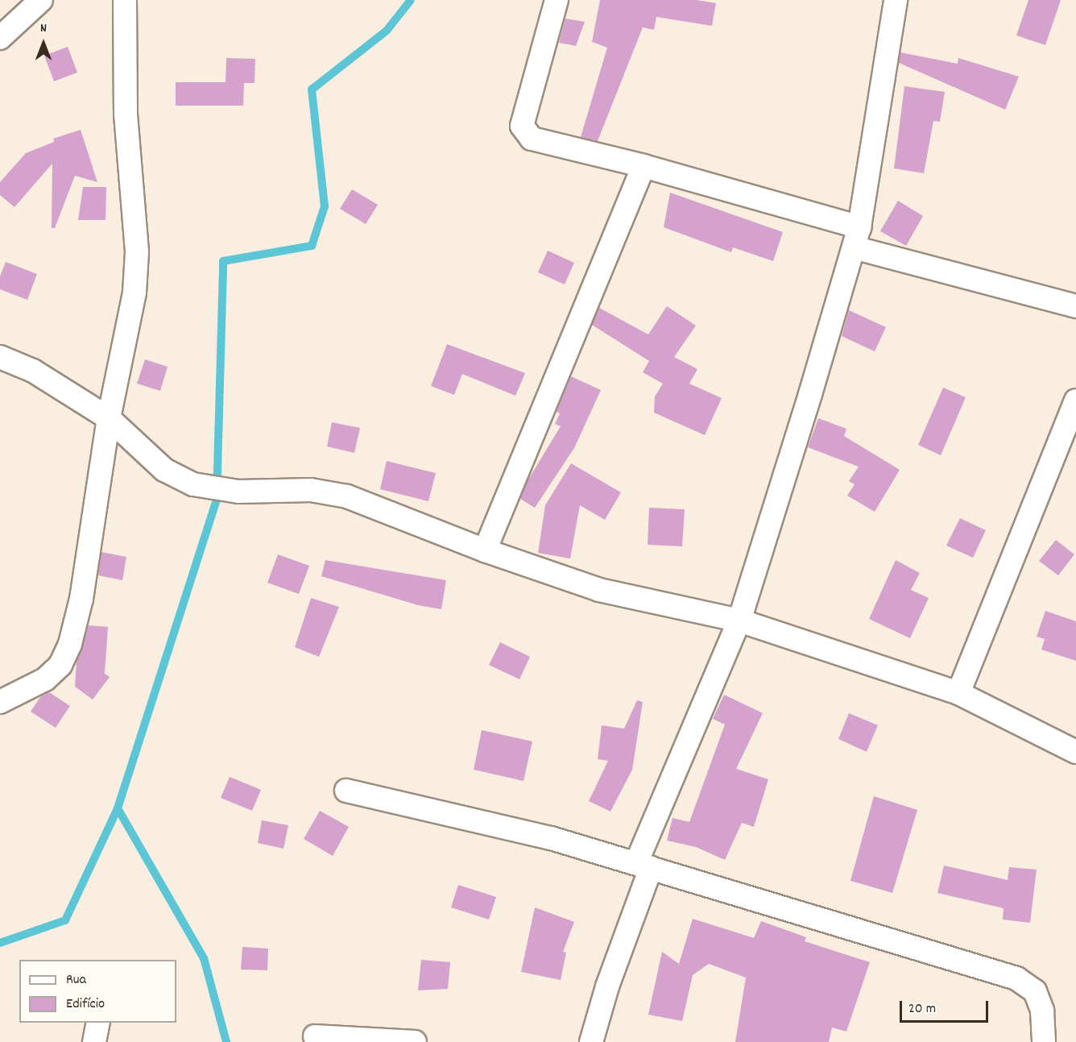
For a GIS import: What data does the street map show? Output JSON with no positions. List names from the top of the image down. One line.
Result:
{"legend":["Rua","Edifício"],"scale_bar":"20 m","north":"top"}
